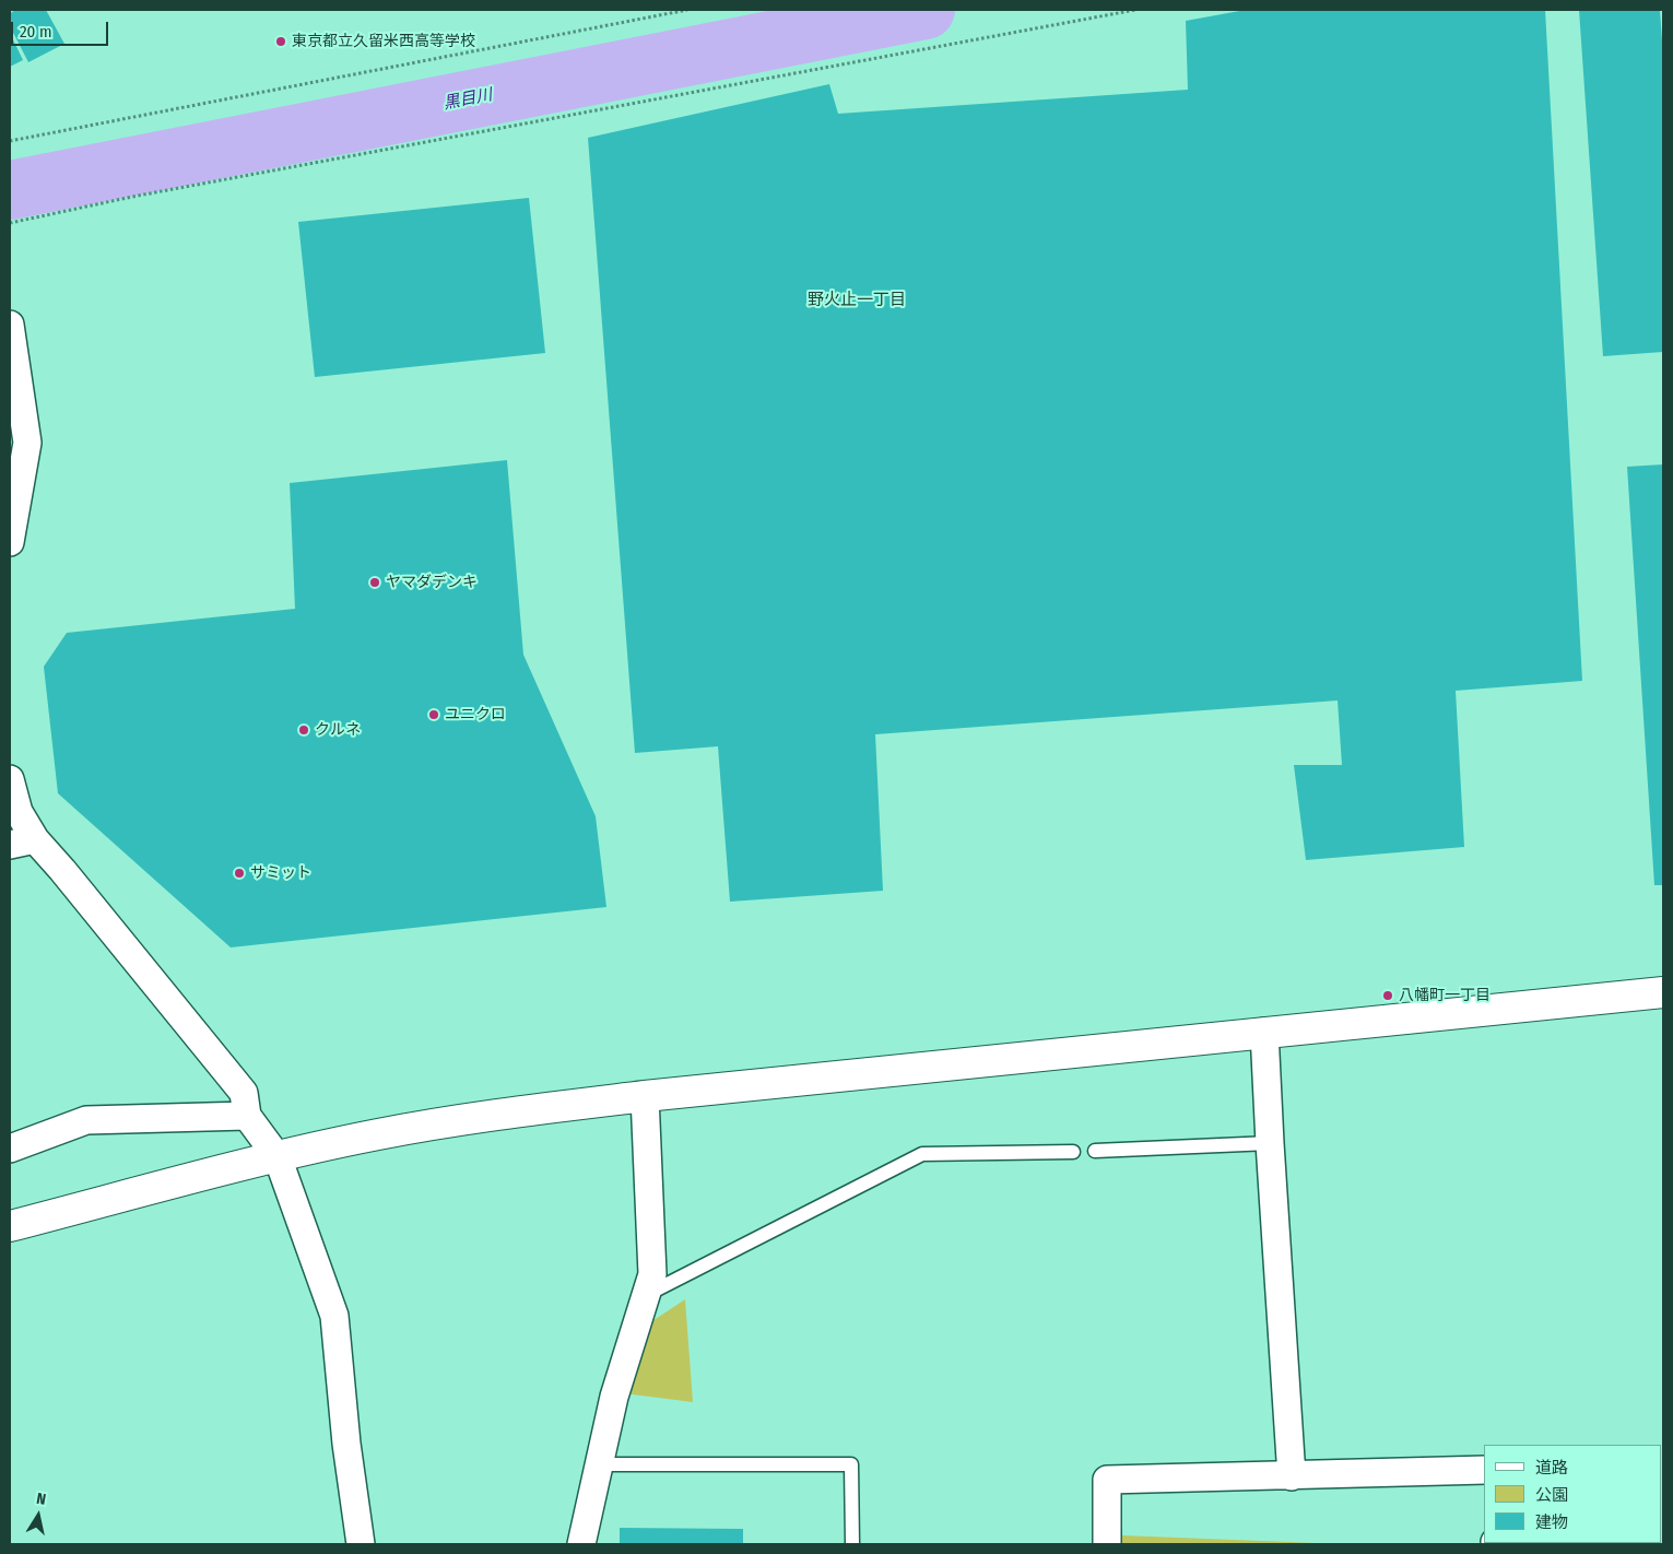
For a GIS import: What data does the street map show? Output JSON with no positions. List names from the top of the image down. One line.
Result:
{"districts":["野火止一丁目"],"water":["黒目川"],"places":["東京都立久留米西高等学校","ヤマダデンキ","ユニクロ","クルネ","サミット","八幡町一丁目"],"legend":["道路","公園","建物"],"scale_bar":"20 m","north":"top"}
